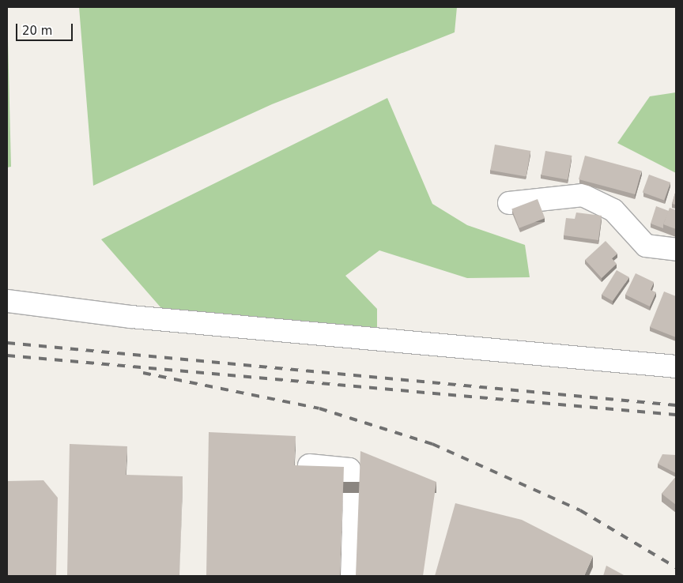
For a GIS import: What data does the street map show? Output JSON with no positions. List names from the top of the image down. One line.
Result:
{"scale_bar":"20 m"}
